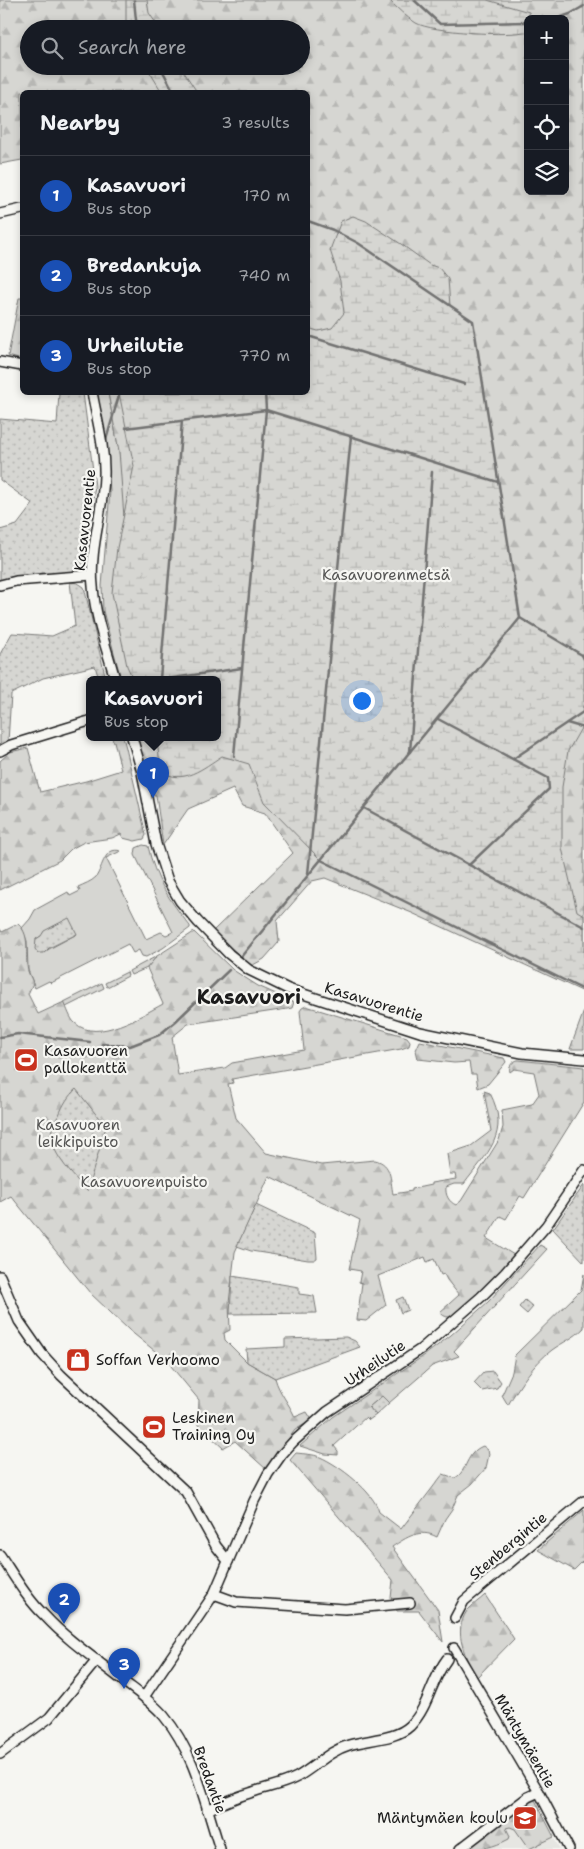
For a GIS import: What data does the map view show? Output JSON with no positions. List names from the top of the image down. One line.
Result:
{"streets":{"street":["Kasavuorentie","Urheilutie","Stenbergintie","Mäntymäentie","Bredantie"]},"crossings":[["Urheilutie","Bredantie"]],"districts":["Kasavuori"],"parks":["Kasavuorenmetsä","Kasavuoren leikkipuisto","Kasavuorenpuisto"],"places":{"sports":["Kasavuoren pallokenttä","Leskinen Training Oy"],"shop":["Soffan Verhoomo"],"school or university":["Mäntymäen koulu"]},"page":{"map_buttons":["+","−"],"search":"Search here","heading":["Nearby","3 results"],"list":[{"mark":"1","name":"Kasavuori","note":"Bus stop","value":"170 m"},{"mark":"2","name":"Bredankuja","note":"Bus stop","value":"740 m"},{"mark":"3","name":"Urheilutie","note":"Bus stop","value":"770 m"}],"popup":["Kasavuori","Bus stop"],"pins":["1","2","3"]}}
